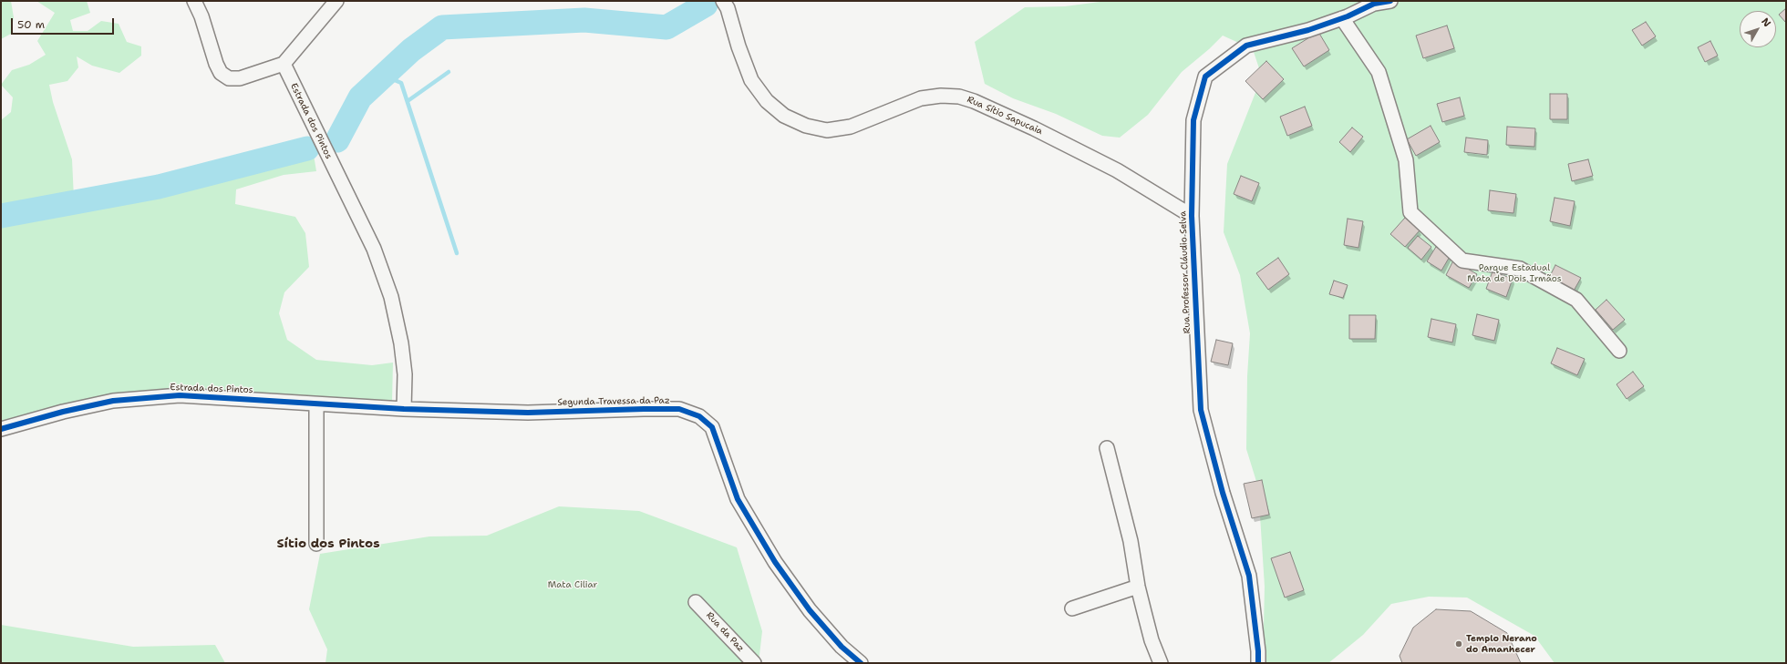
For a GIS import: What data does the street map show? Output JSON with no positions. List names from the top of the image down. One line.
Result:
{"streets":{"street":["Rua Sítio Sapucaia","Estrada dos Pintos","Rua Professor Cláudio Selva","Segunda Travessa da Paz","Rua da Paz"]},"crossings":[["Rua Sítio Sapucaia","Rua Professor Cláudio Selva"],["Estrada dos Pintos","Segunda Travessa da Paz"]],"districts":["Sítio dos Pintos"],"parks":["Parque Estadual Mata de Dois Irmãos","Mata Ciliar"],"places":["Templo Nerano do Amanhecer"],"scale_bar":"50 m","north":"top right"}
